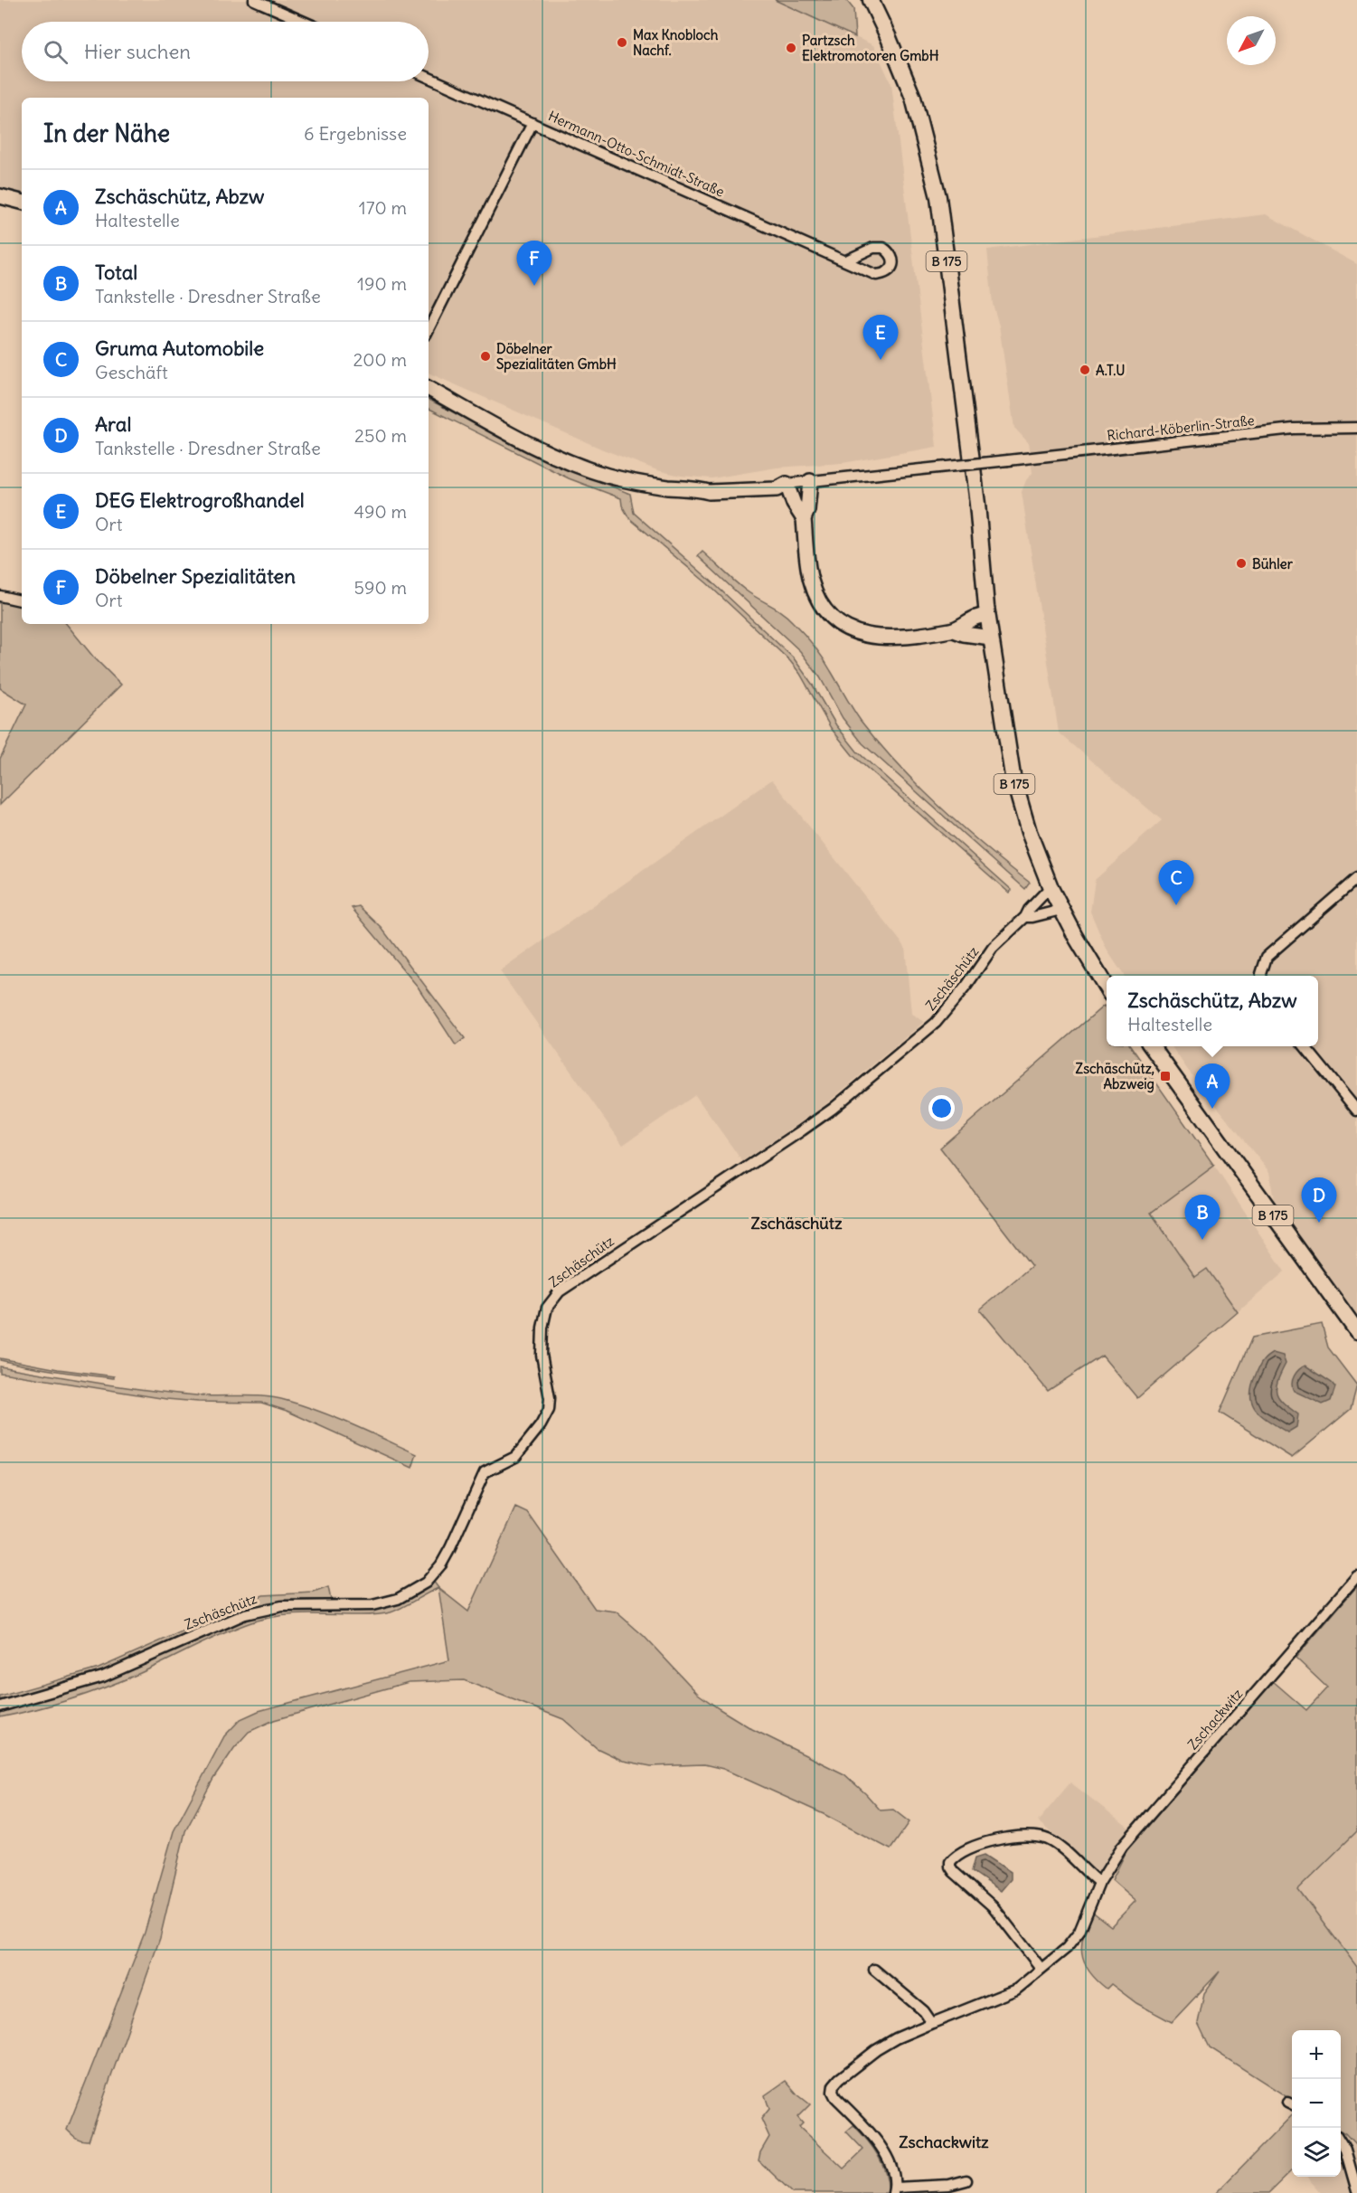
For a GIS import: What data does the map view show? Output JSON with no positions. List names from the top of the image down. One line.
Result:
{"streets":{"main road":["B 175"],"street":["Hermann-Otto-Schmidt-Straße","Richard-Köberlin-Straße","Zschäschütz","Zschackwitz"]},"crossings":[["B 175","Zschäschütz"]],"districts":["Zschäschütz","Zschackwitz"],"places":{"other":["Max Knobloch Nachf.","Partzsch Elektromotoren GmbH","Döbelner Spezialitäten GmbH","A.T.U","Bühler"],"transit":["Zschäschütz, Abzweig"]},"north":"bottom left","page":{"search":"Hier suchen","heading":["In der Nähe","6 Ergebnisse"],"list":[{"mark":"A","name":"Zschäschütz, Abzw","note":"Haltestelle","value":"170 m"},{"mark":"B","name":"Total","note":"Tankstelle · Dresdner Straße","value":"190 m"},{"mark":"C","name":"Gruma Automobile","note":"Geschäft","value":"200 m"},{"mark":"D","name":"Aral","note":"Tankstelle · Dresdner Straße","value":"250 m"},{"mark":"E","name":"DEG Elektrogroßhandel","note":"Ort","value":"490 m"},{"mark":"F","name":"Döbelner Spezialitäten","note":"Ort","value":"590 m"}],"pins":["F","E","C","A","D","B"],"popup":["Zschäschütz, Abzw","Haltestelle"],"map_buttons":["+","−"]}}
